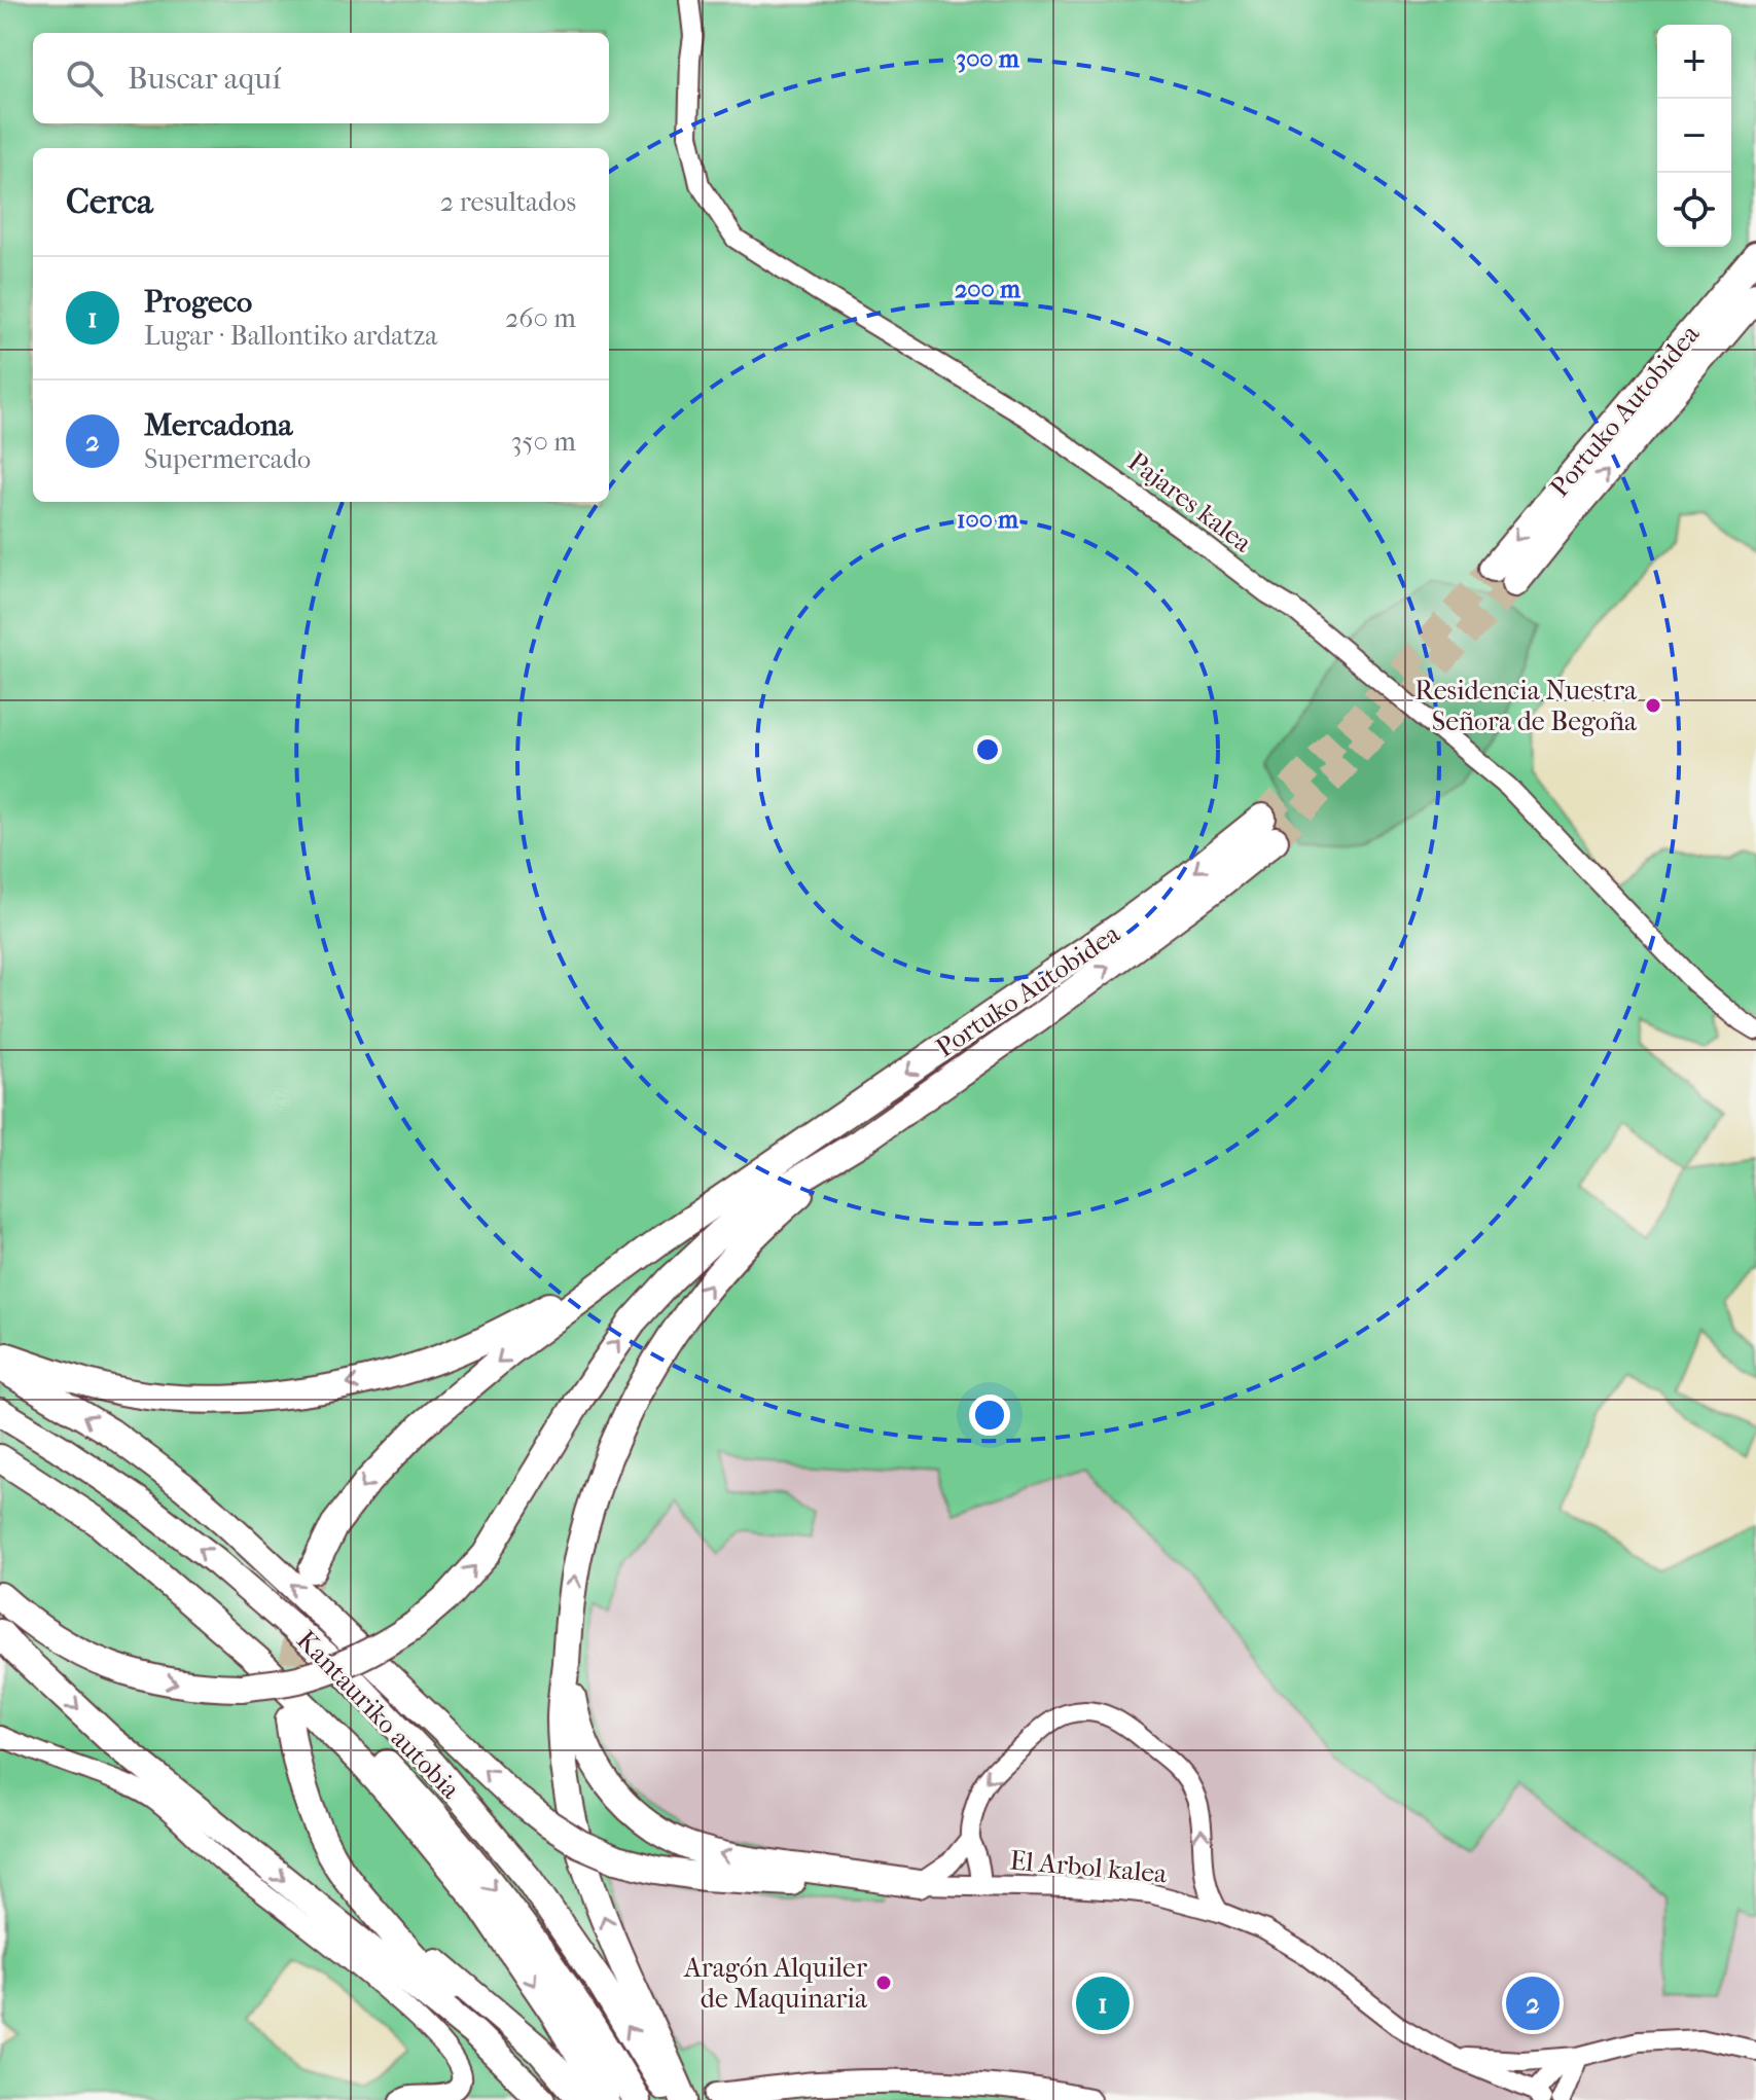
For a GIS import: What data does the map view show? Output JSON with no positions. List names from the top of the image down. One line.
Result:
{"streets":{"highway":["Portuko Autobidea","Kantauriko autobia"],"street":["Pajares kalea","El Arbol kalea"]},"places":["Residencia Nuestra Señora de Begoña","Aragón Alquiler de Maquinaria"],"page":{"map_buttons":["+","−"],"search":"Buscar aquí","heading":["Cerca","2 resultados"],"list":[{"mark":"1","name":"Progeco","note":"Lugar · Ballontiko ardatza","value":"260 m"},{"mark":"2","name":"Mercadona","note":"Supermercado","value":"350 m"}],"pins":["1","2"]},"rings":["300 m","200 m","100 m"]}
